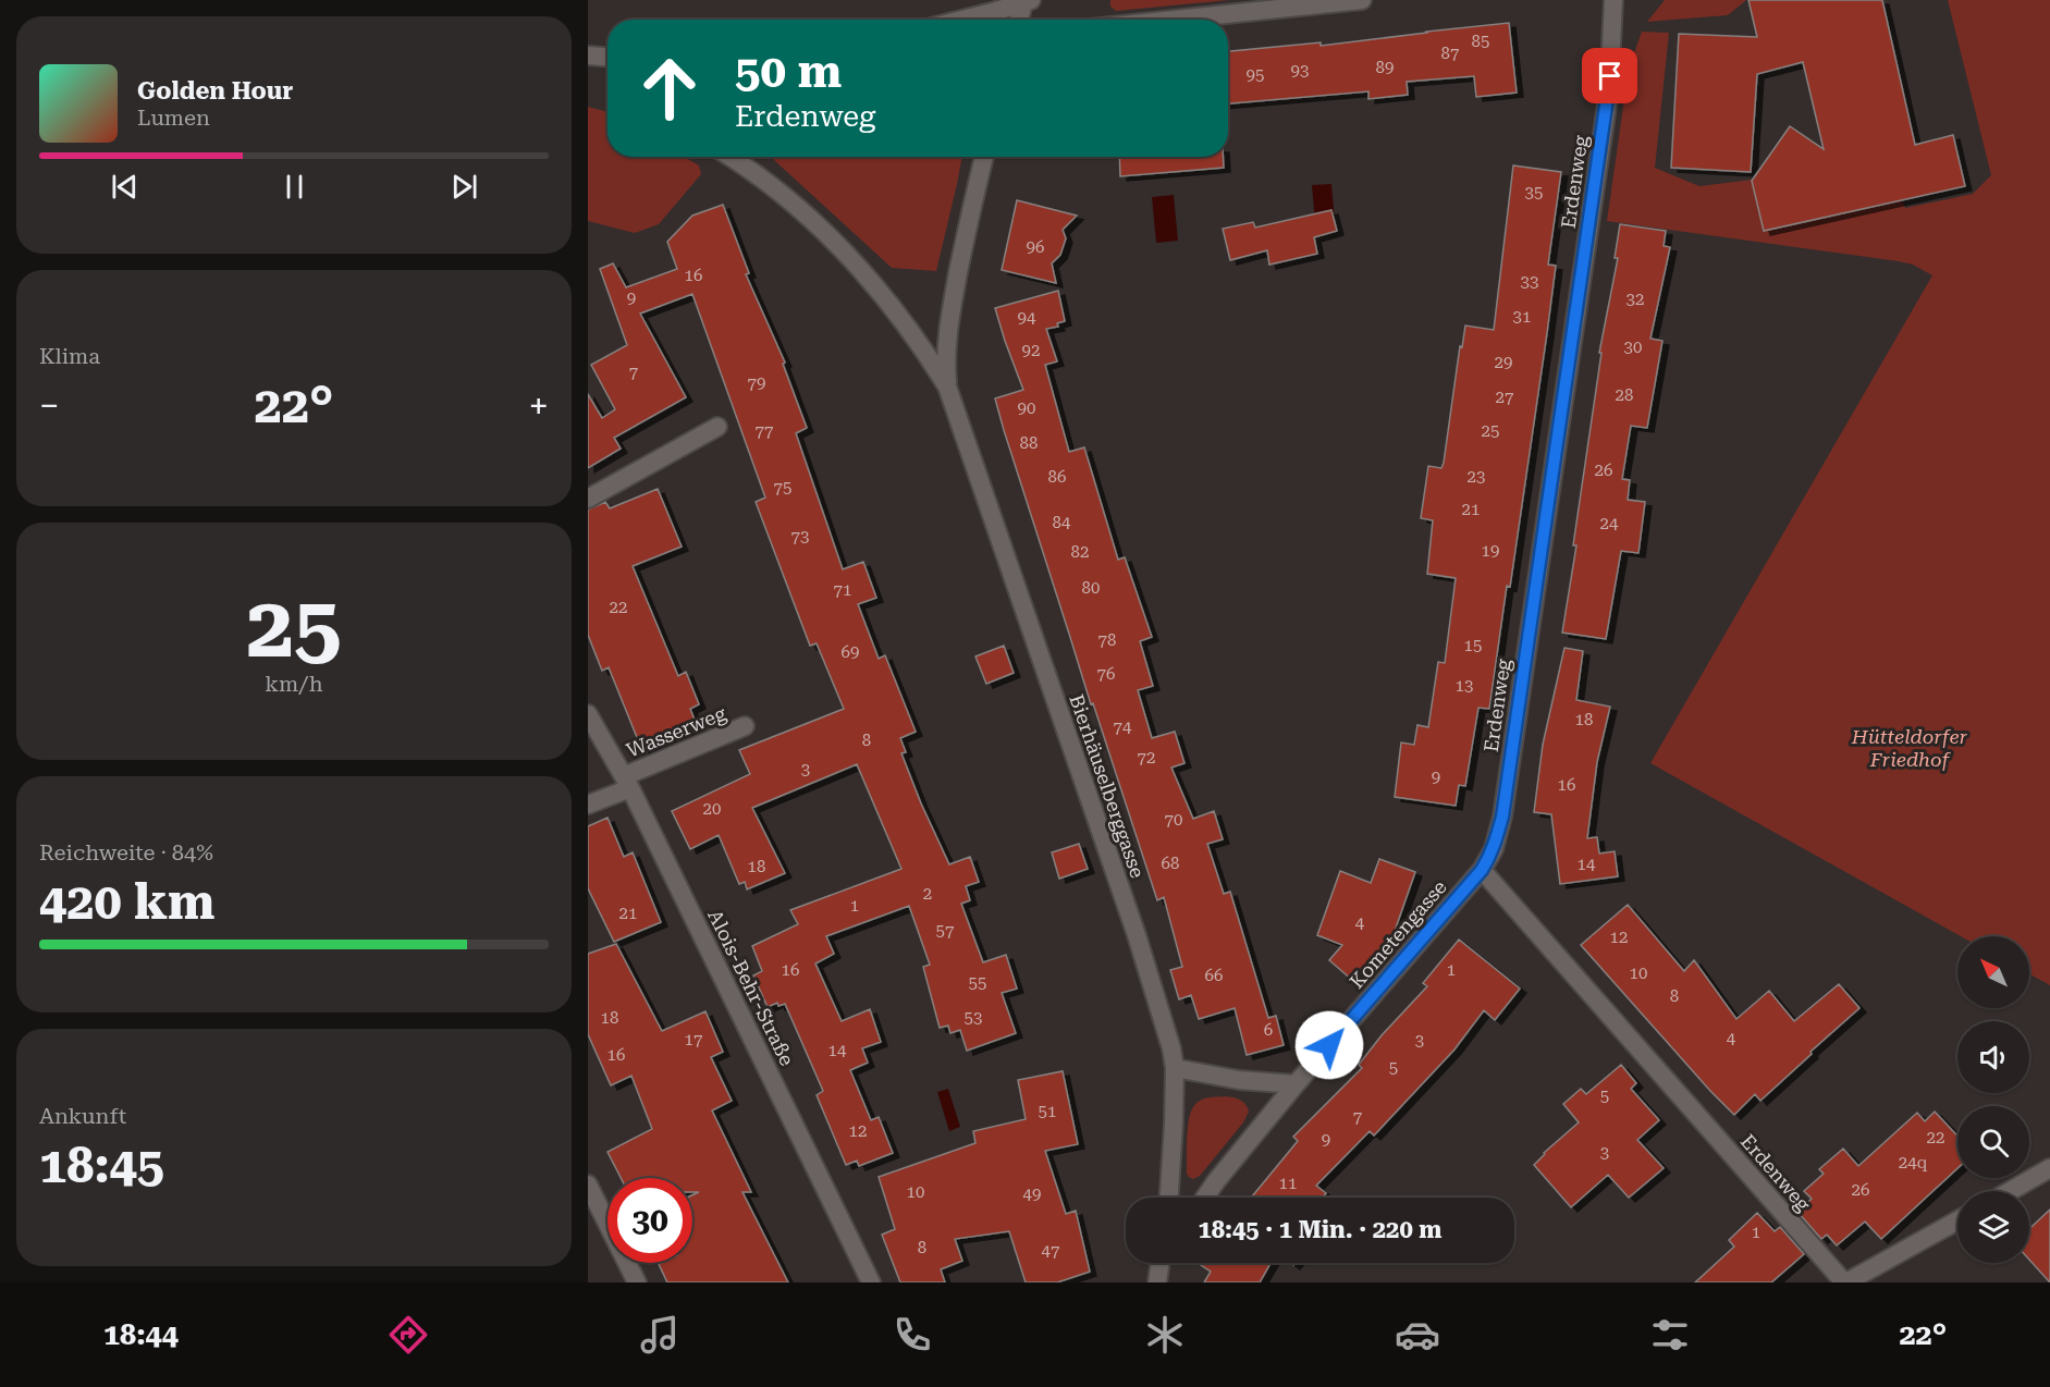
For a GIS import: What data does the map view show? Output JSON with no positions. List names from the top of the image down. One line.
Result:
{"streets":{"street":["Erdenweg","Wasserweg","Bierhäuselberggasse","Kometengasse","Alois-Behr-Straße"]},"crossings":[["Erdenweg","Kometengasse"],["Wasserweg","Alois-Behr-Straße"]],"parks":["Hütteldorfer Friedhof"],"house_numbers":["85","87","89","93","95","35","96","16","33","9","32","31","94","30","92","29","7","79","28","27","90","77","25","88","26","86","23","75","21","84","24","73","19","82","80","71","22","78","15","69","76","13","18","74","8","72","3","9","16","20","70","68","14","18","2","1","21","4","57","12","16","1","10","66","55","8","18","53","6","4","17","3","14","16","5","5","51","7","12","22","9","3","24q","11","26","10","49","1","8","47"],"north":"top left","page":{"turn":["50 m","Erdenweg"],"song":["Golden Hour","Lumen"],"tile":["Klima",["25","km/h"],["Reichweite · 84%","420 km"],["Ankunft","18:45"]],"heat":["−","22°","+"],"limit":"30","trip":"18:45 · 1 Min. · 220 m","tabs":["18:44","22°"]}}
